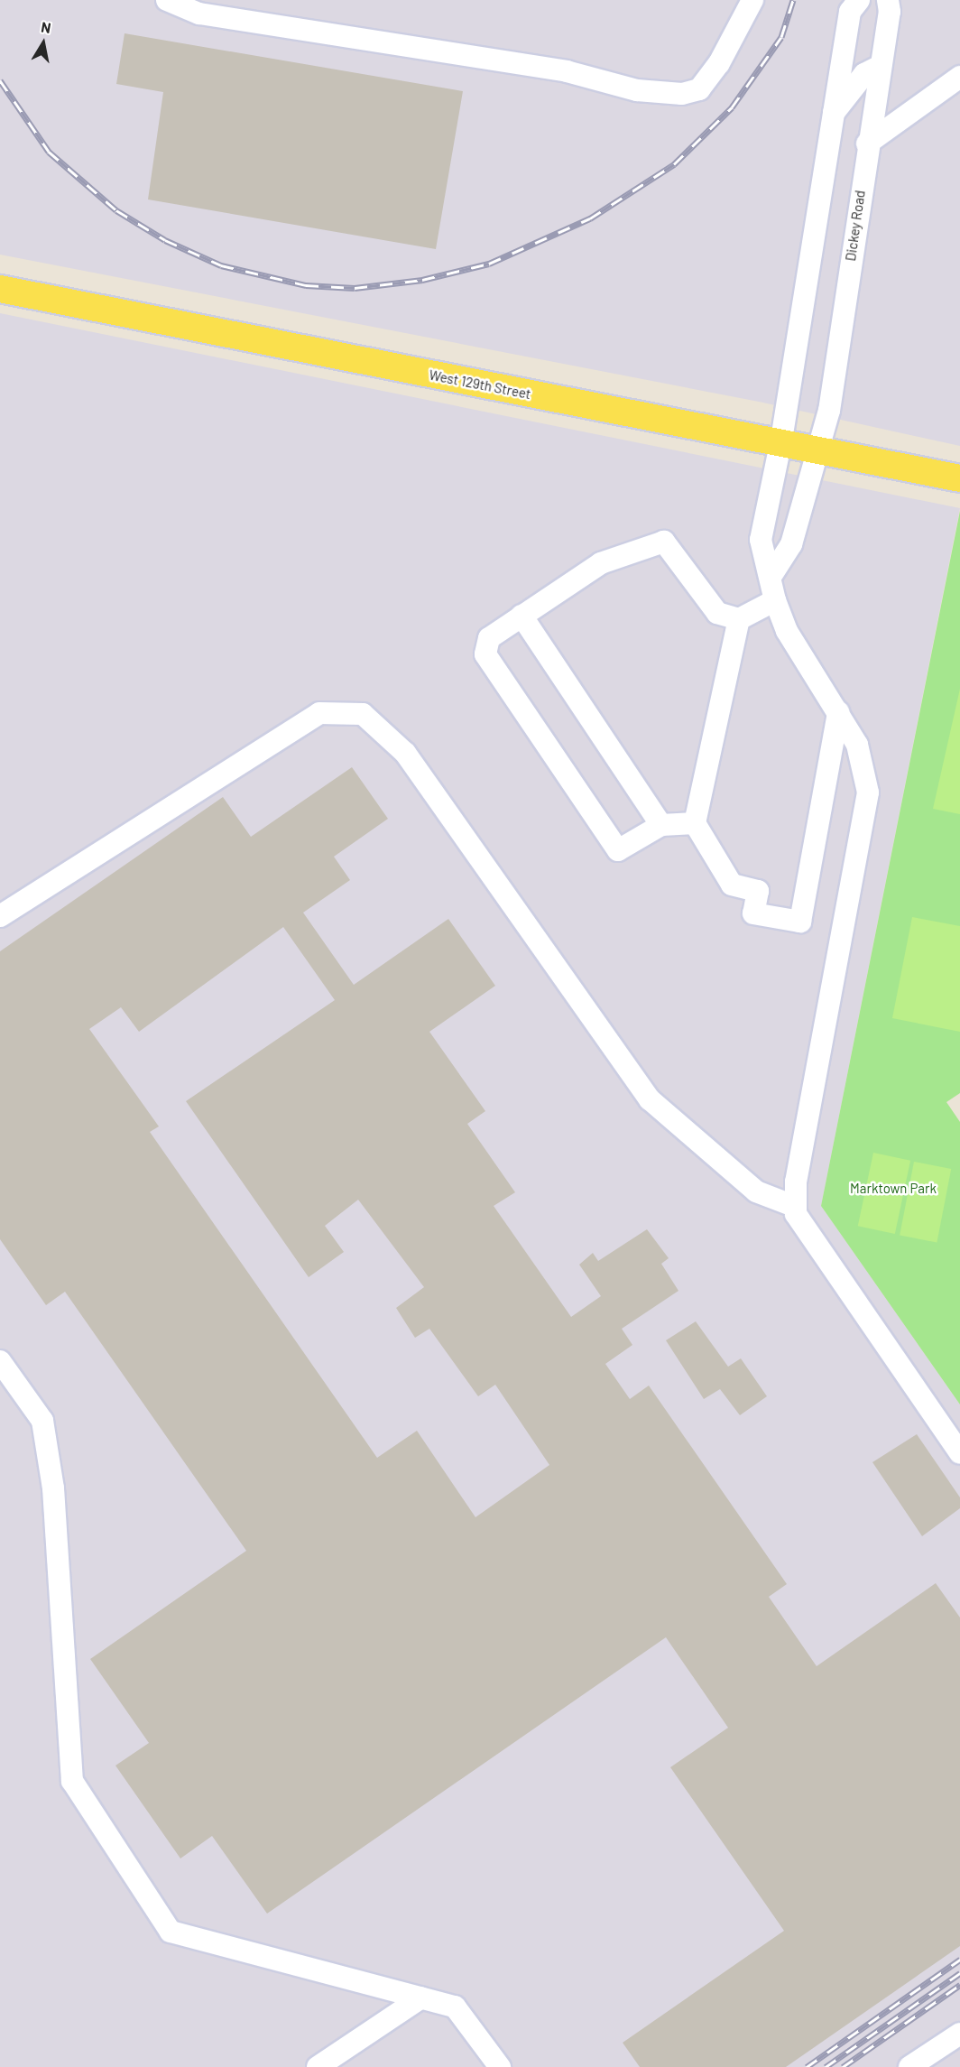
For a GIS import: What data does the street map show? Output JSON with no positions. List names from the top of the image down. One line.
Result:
{"streets":{"main road":["West 129th Street"],"street":["Dickey Road"]},"crossings":[["Dickey Road","West 129th Street"]],"parks":["Marktown Park"],"north":"top"}
